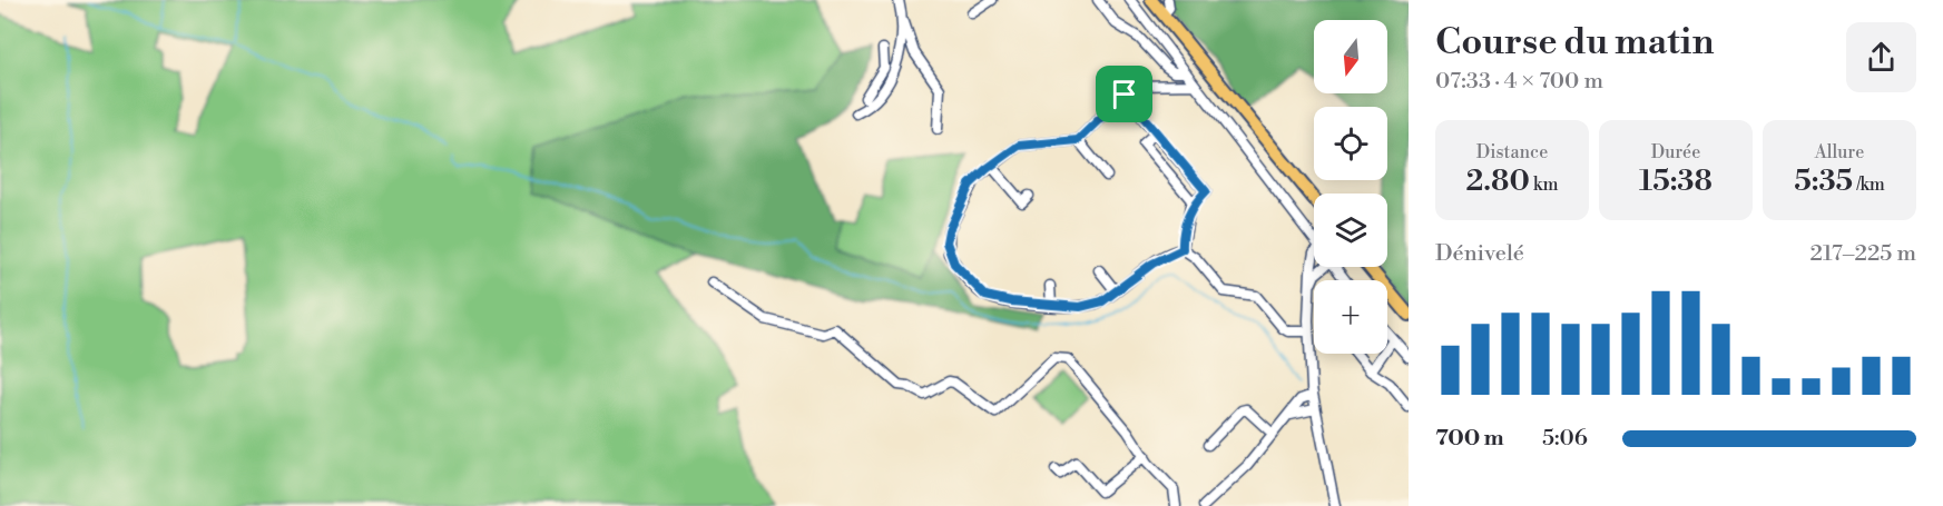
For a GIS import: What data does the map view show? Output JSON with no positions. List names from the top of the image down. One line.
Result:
{"north":"bottom","page":{"heading":["Course du matin","07:33 · 4 × 700 m"],"map_buttons":"+","stats":[["Distance","2.80 km"],["Durée","15:38"],["Allure","5:35 /km"]],"chart":["Dénivelé","217–225 m"],"list":[{"name":"700 m","note":"5:06"}]}}
